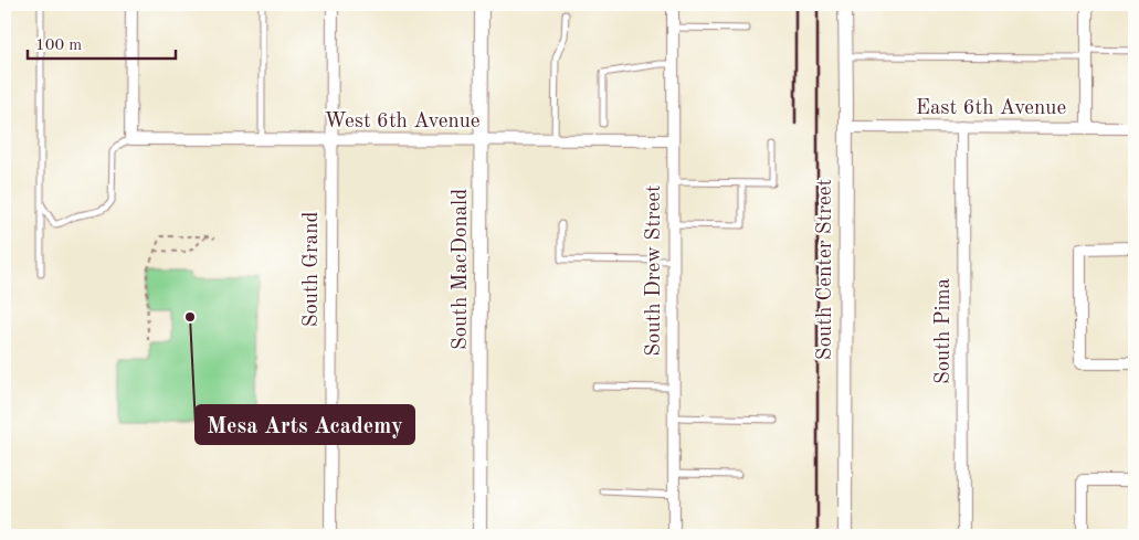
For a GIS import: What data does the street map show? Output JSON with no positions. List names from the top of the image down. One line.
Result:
{"streets":{"street":["East 6th Avenue","West 6th Avenue","South Grand","South MacDonald","South Center Street","South Drew Street","South Pima"]},"crossings":[["East 6th Avenue","South Center Street"],["East 6th Avenue","South Pima"],["West 6th Avenue","South Grand"],["West 6th Avenue","South MacDonald"],["West 6th Avenue","South Drew Street"]],"places":["Mesa Arts Academy"],"scale_bar":"100 m"}
